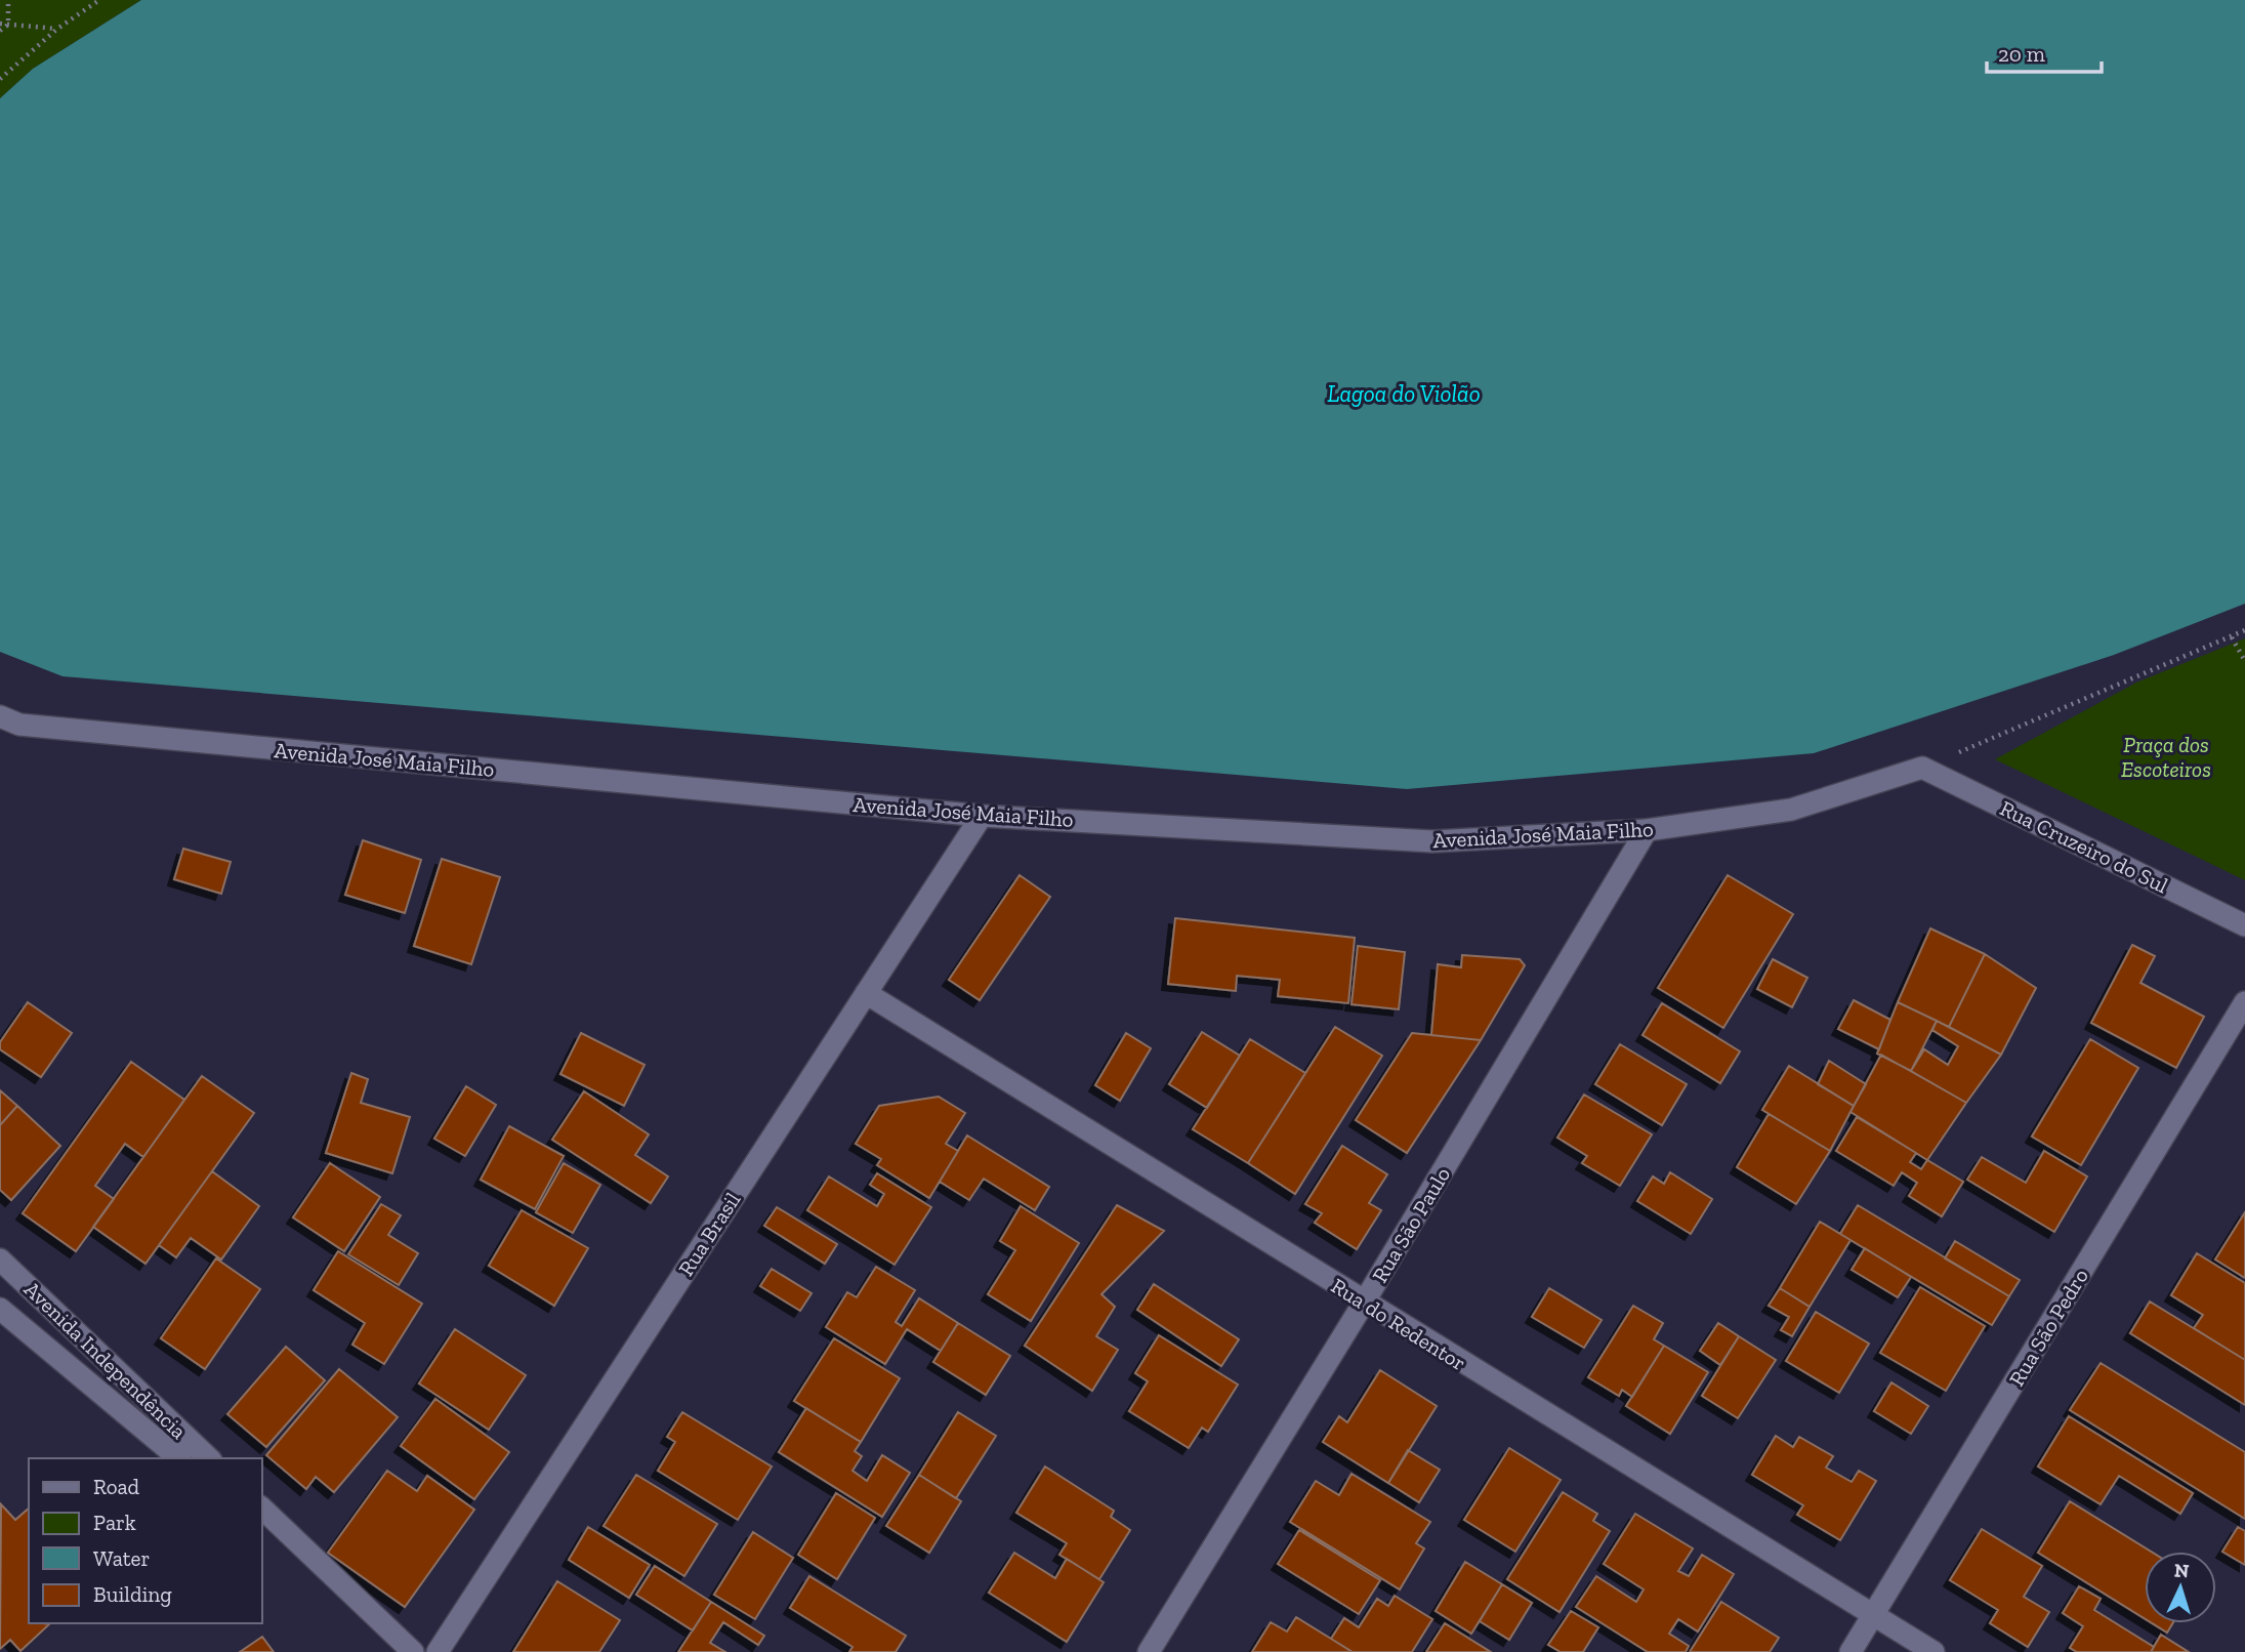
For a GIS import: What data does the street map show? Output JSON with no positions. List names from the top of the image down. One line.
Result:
{"streets":{"street":["Avenida José Maia Filho","Rua Cruzeiro do Sul","Rua São Paulo","Rua Brasil","Rua do Redentor","Rua São Pedro","Avenida Independência"]},"crossings":[["Avenida José Maia Filho","Rua Cruzeiro do Sul"],["Avenida José Maia Filho","Rua São Paulo"],["Avenida José Maia Filho","Rua Brasil"],["Rua São Paulo","Rua do Redentor"],["Rua Brasil","Rua do Redentor"],["Rua do Redentor","Rua São Pedro"]],"water":["Lagoa do Violão"],"parks":["Praça dos Escoteiros"],"legend":["Road","Park","Water","Building"],"scale_bar":"20 m","north":"top"}
